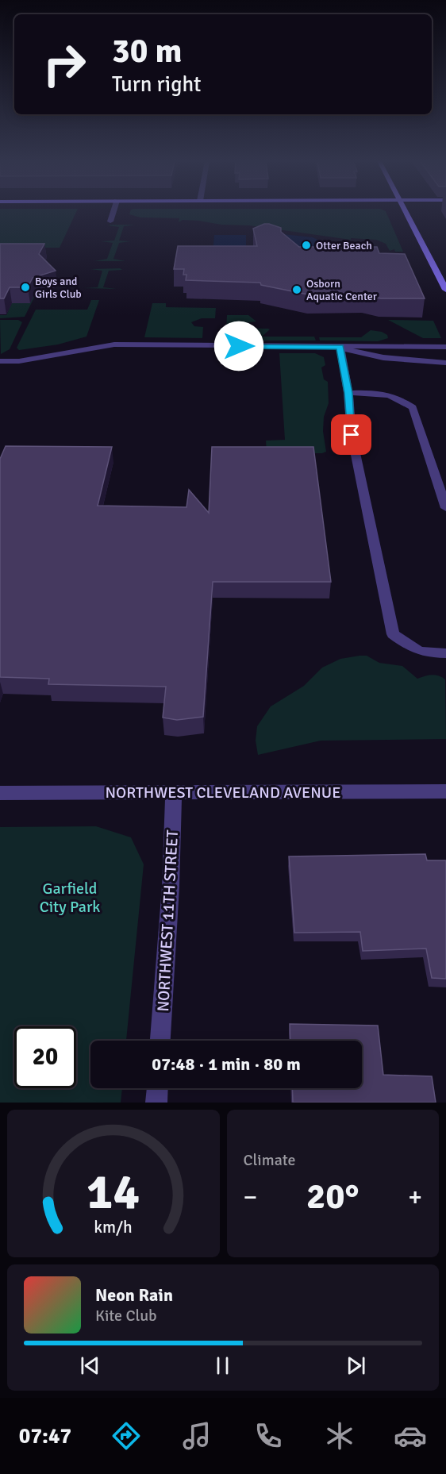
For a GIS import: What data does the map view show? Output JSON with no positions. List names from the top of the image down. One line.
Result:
{"streets":{"street":["NORTHWEST CLEVELAND AVENUE","NORTHWEST 11TH STREET"]},"crossings":[["NORTHWEST CLEVELAND AVENUE","NORTHWEST 11TH STREET"]],"parks":["Garfield City Park"],"places":["Otter Beach","Boys and Girls Club","Osborn Aquatic Center"],"page":{"turn":["30 m","Turn right"],"limit":"20","trip":"07:48 · 1 min · 80 m","tile":"Climate","heat":["−","20°","+"],"song":["Neon Rain","Kite Club"],"tabs":"07:47","gauge":["14","km/h"]}}
